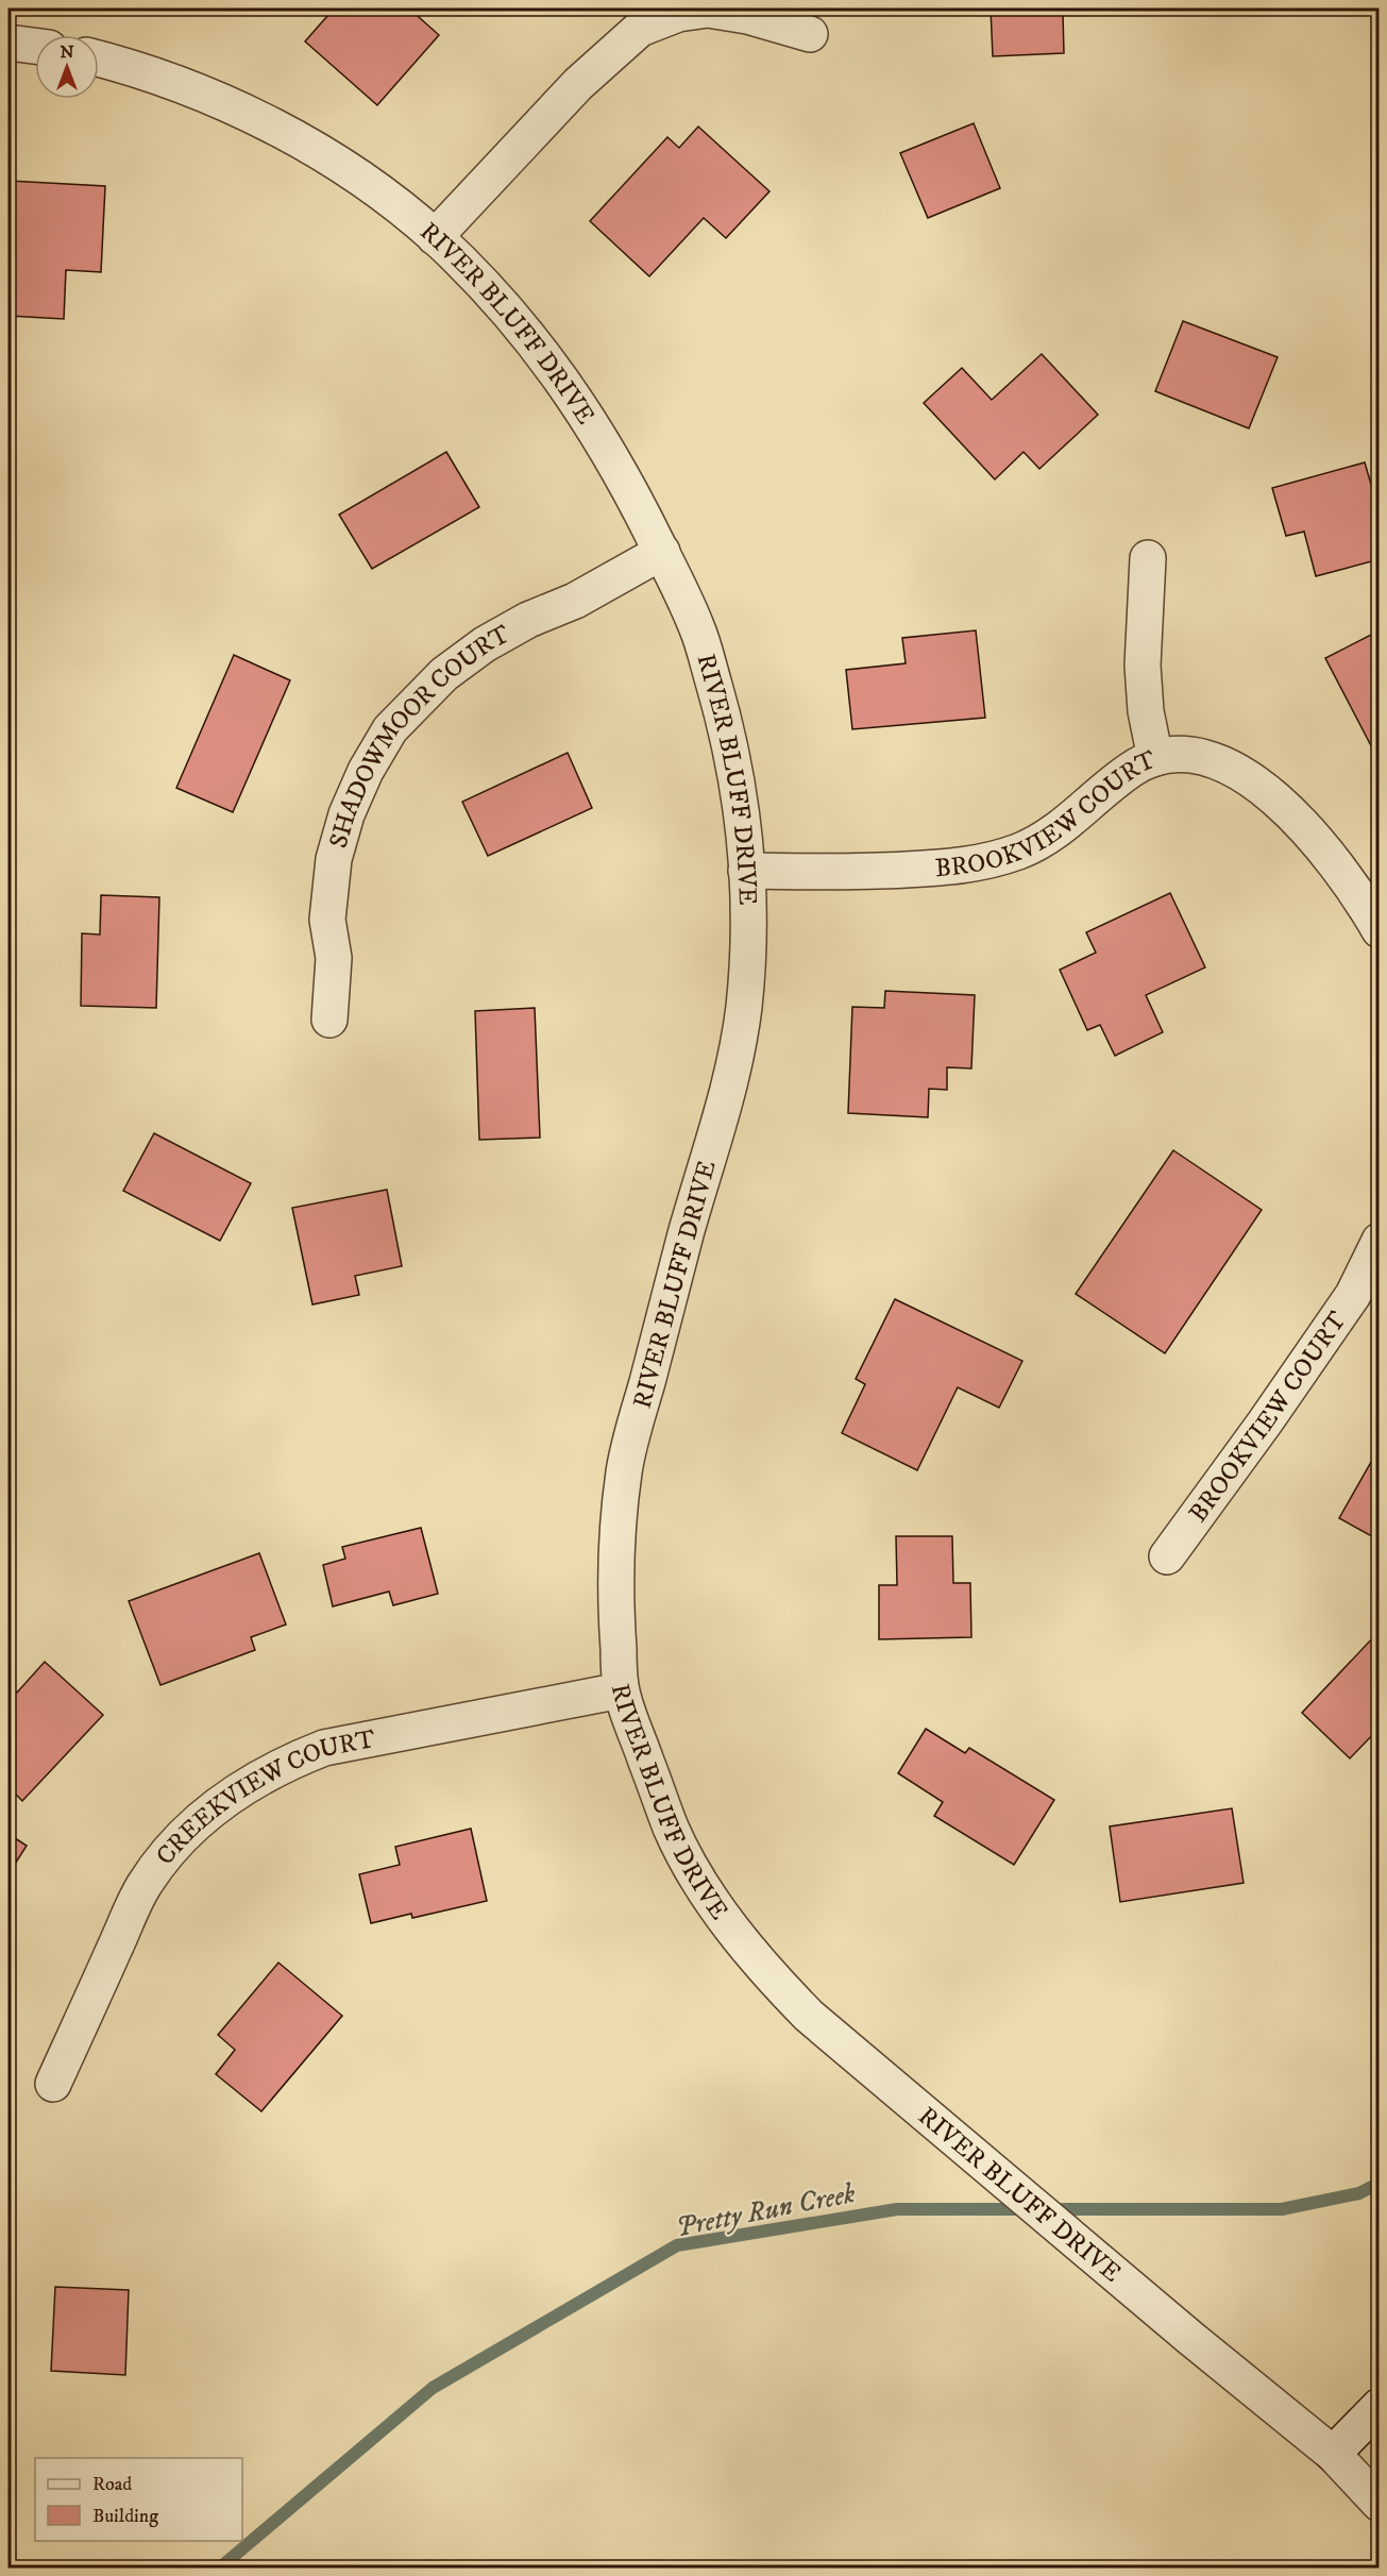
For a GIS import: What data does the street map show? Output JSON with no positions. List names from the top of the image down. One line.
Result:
{"streets":{"street":["RIVER BLUFF DRIVE","SHADOWMOOR COURT","BROOKVIEW COURT","CREEKVIEW COURT"]},"crossings":[["RIVER BLUFF DRIVE","SHADOWMOOR COURT"],["RIVER BLUFF DRIVE","BROOKVIEW COURT"],["RIVER BLUFF DRIVE","CREEKVIEW COURT"]],"water":["Pretty Run Creek"],"legend":["Road","Building"],"north":"top"}
